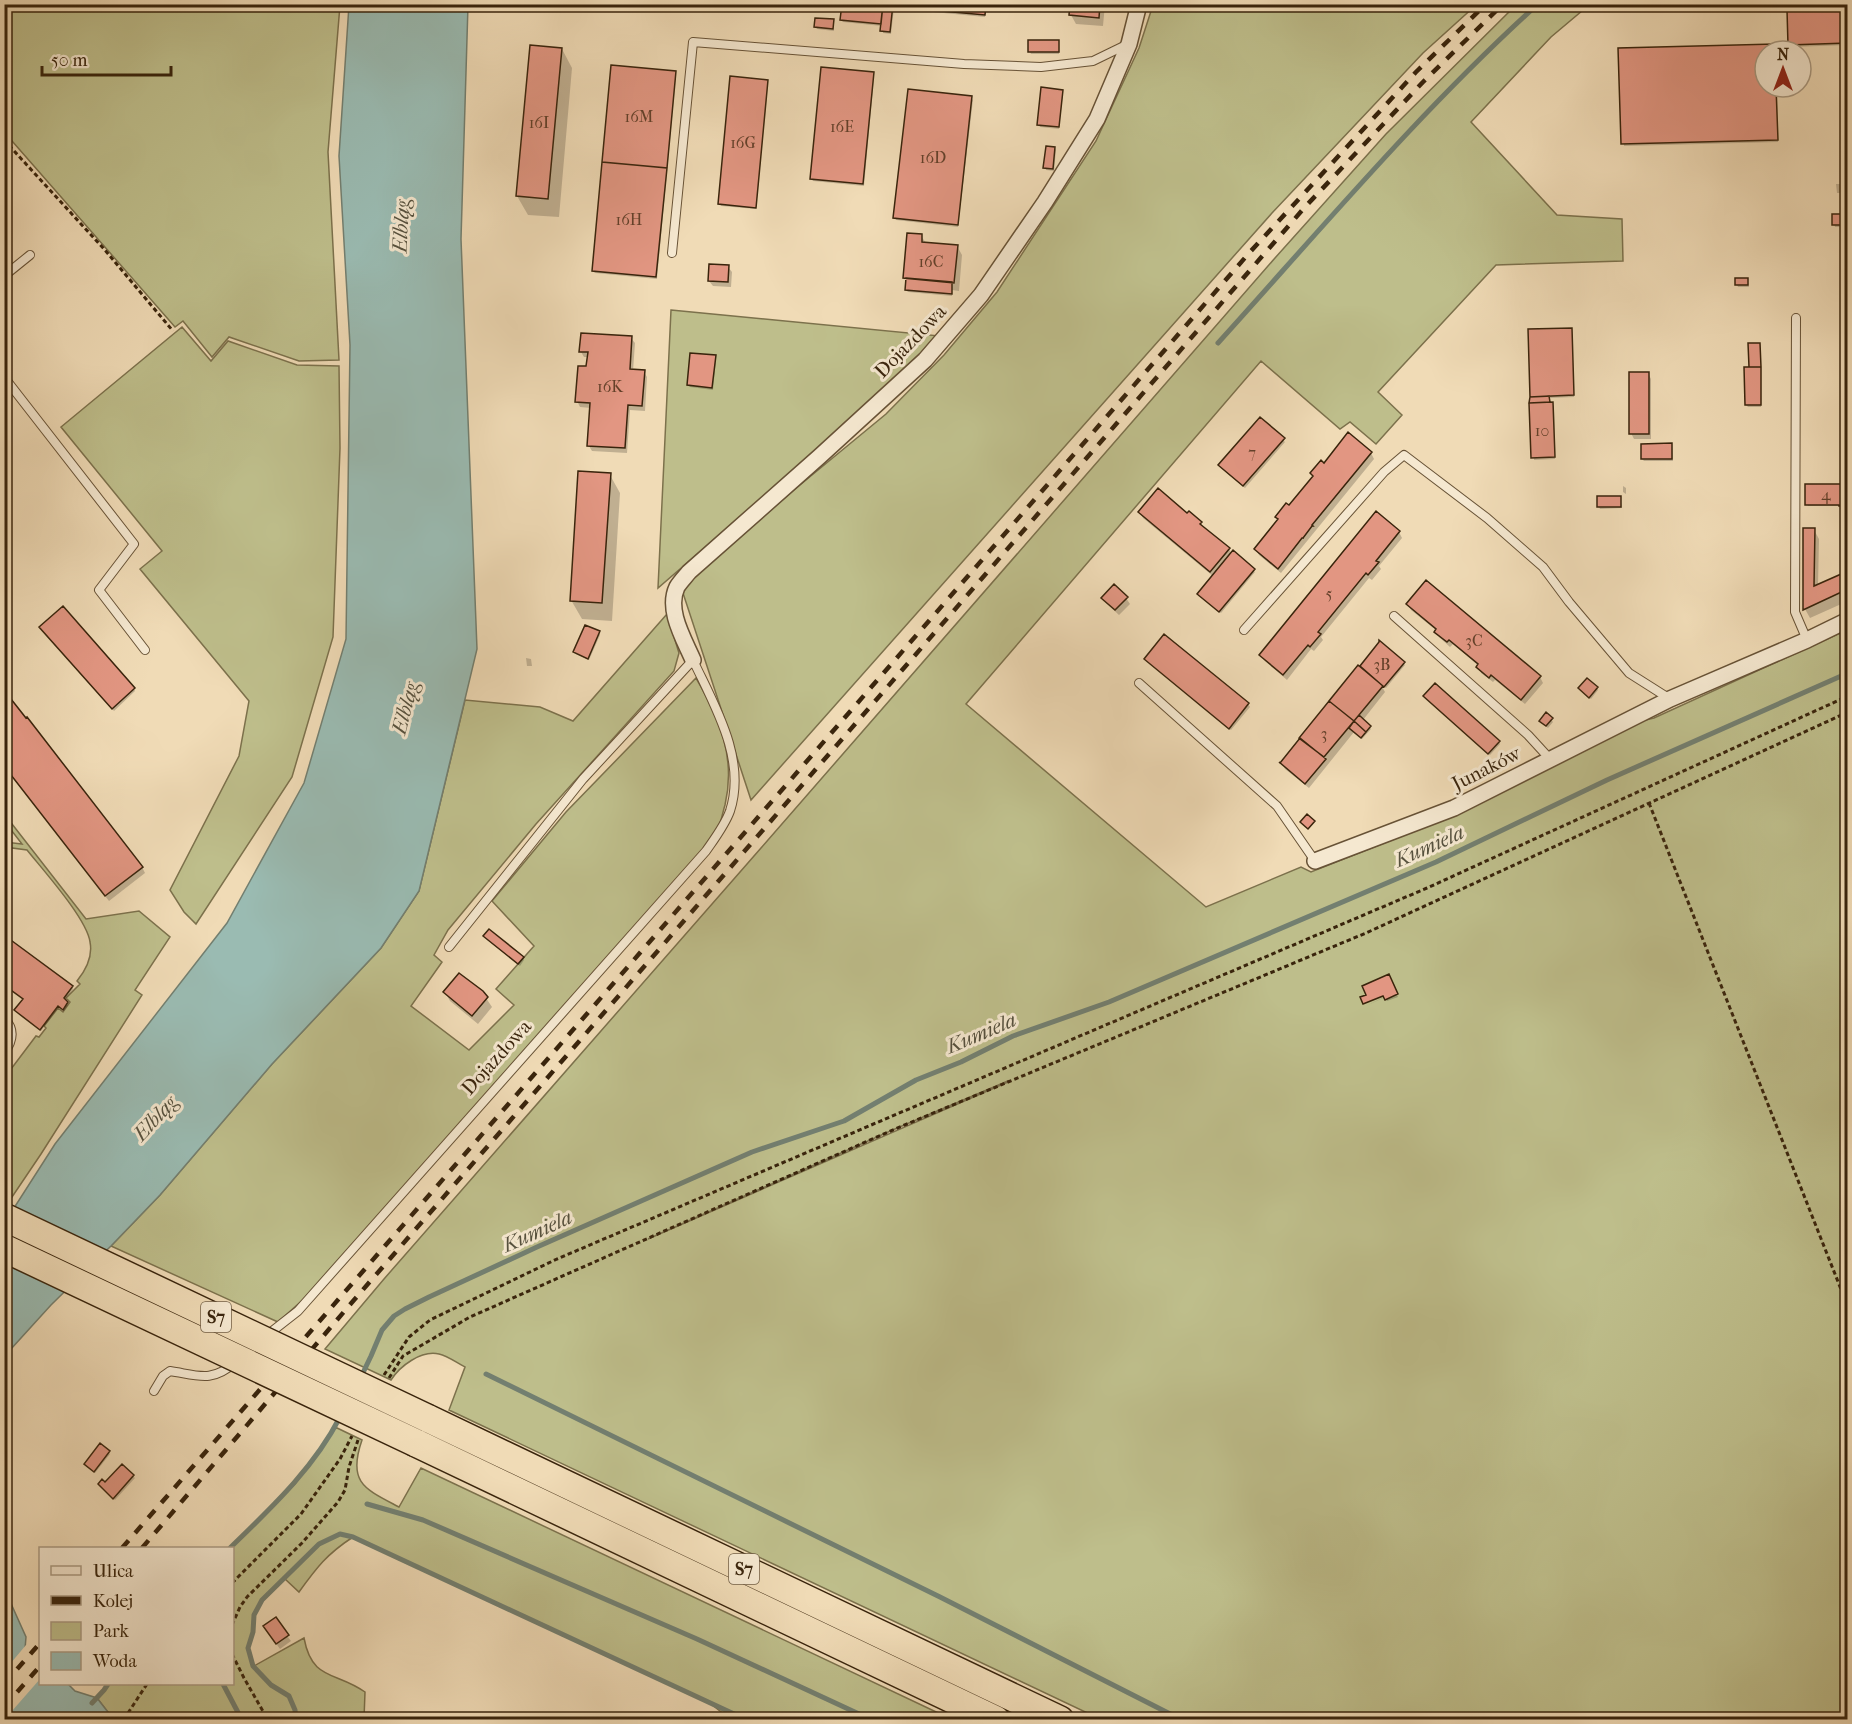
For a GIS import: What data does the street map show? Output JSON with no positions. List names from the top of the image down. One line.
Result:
{"streets":{"highway":["S7"],"street":["Dojazdowa","Junaków"]},"water":["Elbląg","Kumiela"],"house_numbers":["16M","16I","16E","16G","16D","16H","16C","16K","10","7","4","5","3C","3B","3"],"legend":["Ulica","Kolej","Park","Woda"],"scale_bar":"50 m","north":"top"}
